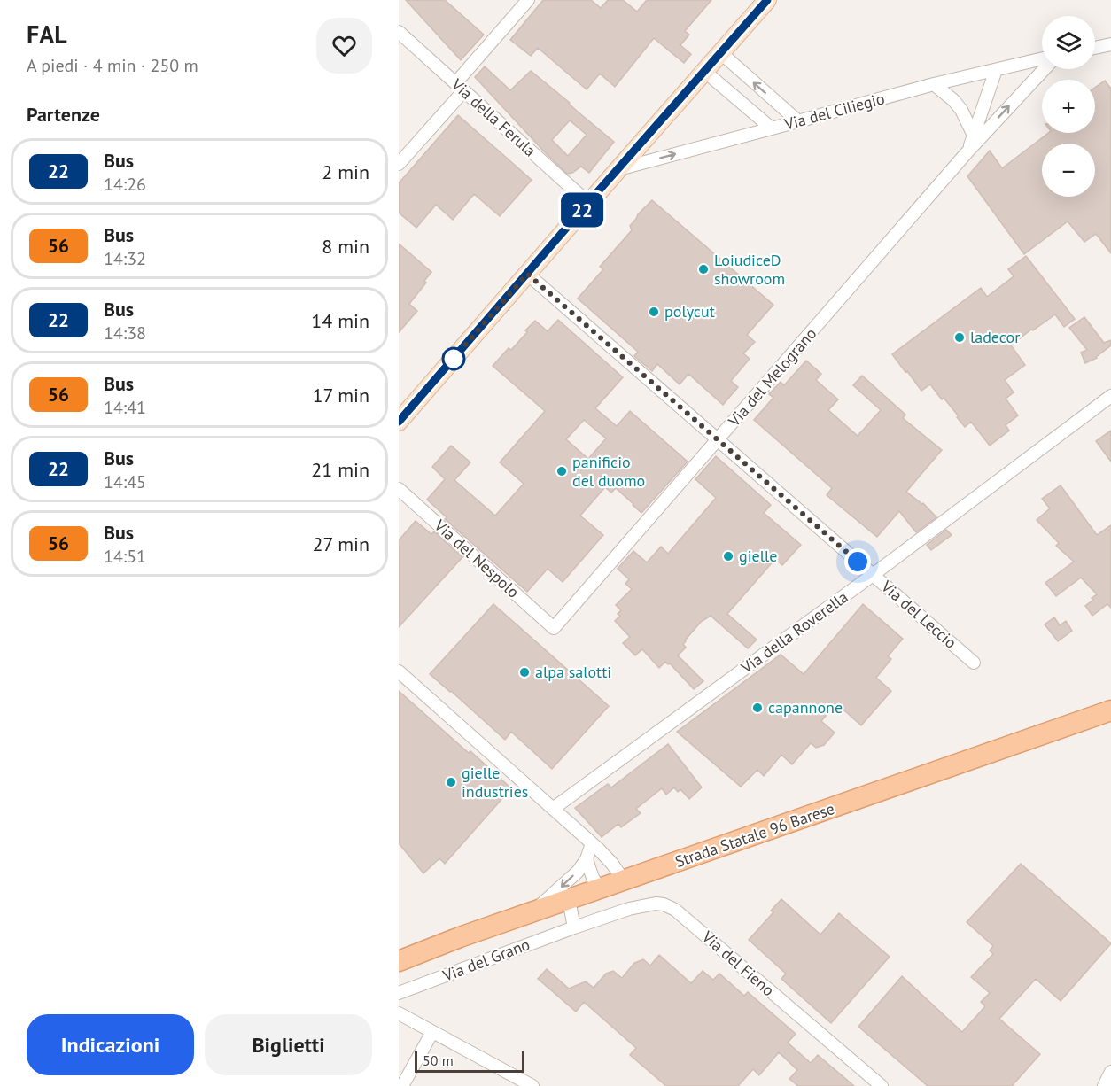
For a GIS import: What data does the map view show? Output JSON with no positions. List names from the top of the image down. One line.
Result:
{"streets":{"main road":["Strada Statale 96 Barese"],"street":["Via del Ciliegio","Via della Ferula","Via del Melograno","Via del Nespolo","Via del Leccio","Via della Roverella","Via del Grano","Via del Fieno"]},"crossings":[["Via del Melograno","Via del Nespolo"],["Via del Melograno","Via del Leccio"],["Via del Leccio","Via della Roverella"],["Via del Grano","Via del Fieno"]],"one_way":["Via del Ciliegio"],"places":["LoiudiceD showroom","polycut","ladecor","panificio del duomo","gielle","alpa salotti","capannone","gielle industries"],"lines":["bus line 22"],"scale_bar":"50 m","page":{"heading":[["FAL","A piedi · 4 min · 250 m"],"Partenze"],"on_map":"22","map_buttons":["+","−"],"list":[{"mark":"22","name":"Bus","note":"14:26","value":"2 min"},{"mark":"56","name":"Bus","note":"14:32","value":"8 min"},{"mark":"22","name":"Bus","note":"14:38","value":"14 min"},{"mark":"56","name":"Bus","note":"14:41","value":"17 min"},{"mark":"22","name":"Bus","note":"14:45","value":"21 min"},{"mark":"56","name":"Bus","note":"14:51","value":"27 min"}],"buttons":["Indicazioni","Biglietti"],"scale":"50 m"}}
